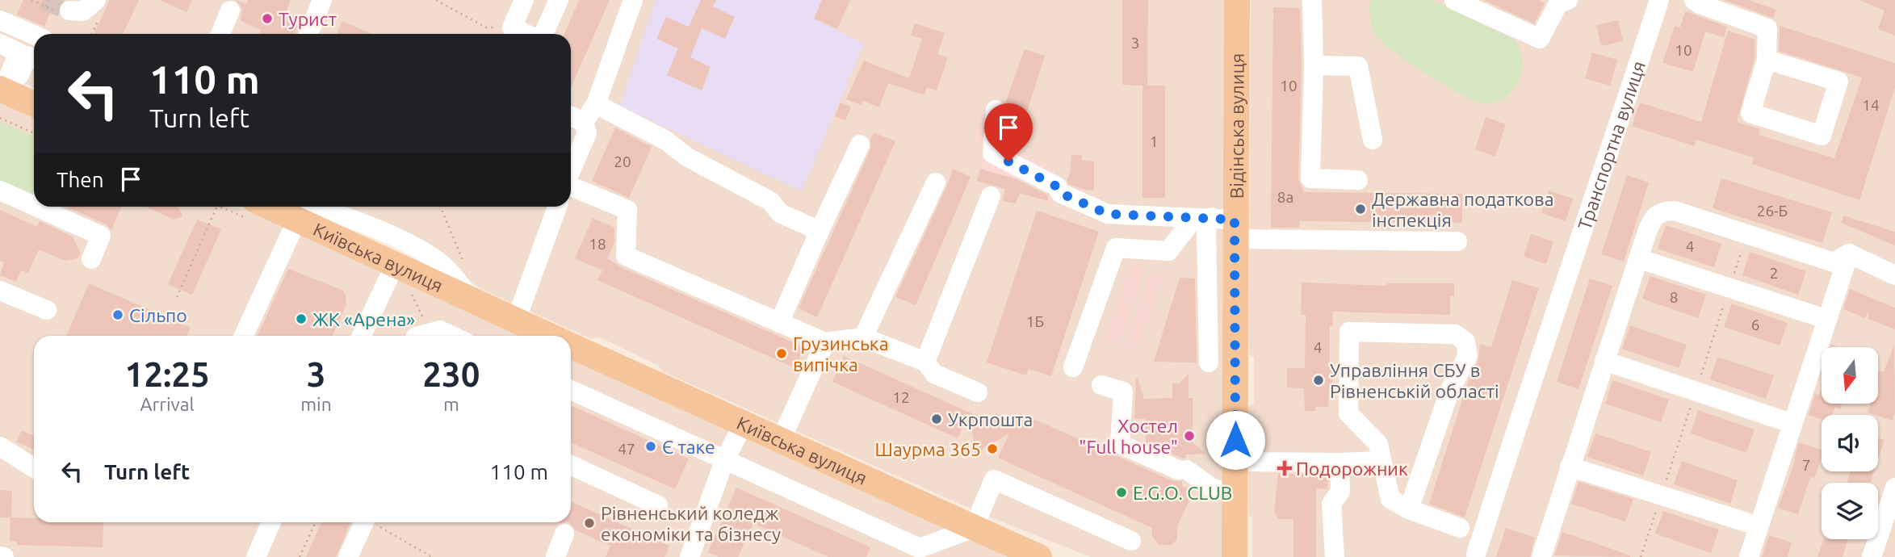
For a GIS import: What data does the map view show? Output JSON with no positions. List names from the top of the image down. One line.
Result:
{"streets":{"main road":["Відінська вулиця","Київська вулиця"],"street":["Транспортна вулиця"]},"places":{"other":["Турист","Державна податкова інспекція","Сільпо","ЖК «Арена»","Грузинська випічка","Управління СБУ в Рівненській області","Укрпошта","Хостел \"Full house\"","Є таке","Шаурма 365","E.G.O. CLUB","Рівненський коледж економіки та бізнесу"],"health":["Подорожник"]},"house_numbers":["3","10","10","14","1","20","8а","26-Б","18","4","2","8","1Б","6","4","12","47","7"],"north":"bottom","page":{"turn":["110 m","Turn left"],"then":"Then","eta":["12:25","Arrival","3","min","230","m"],"list":[{"name":"Turn left","value":"110 m"}]}}
